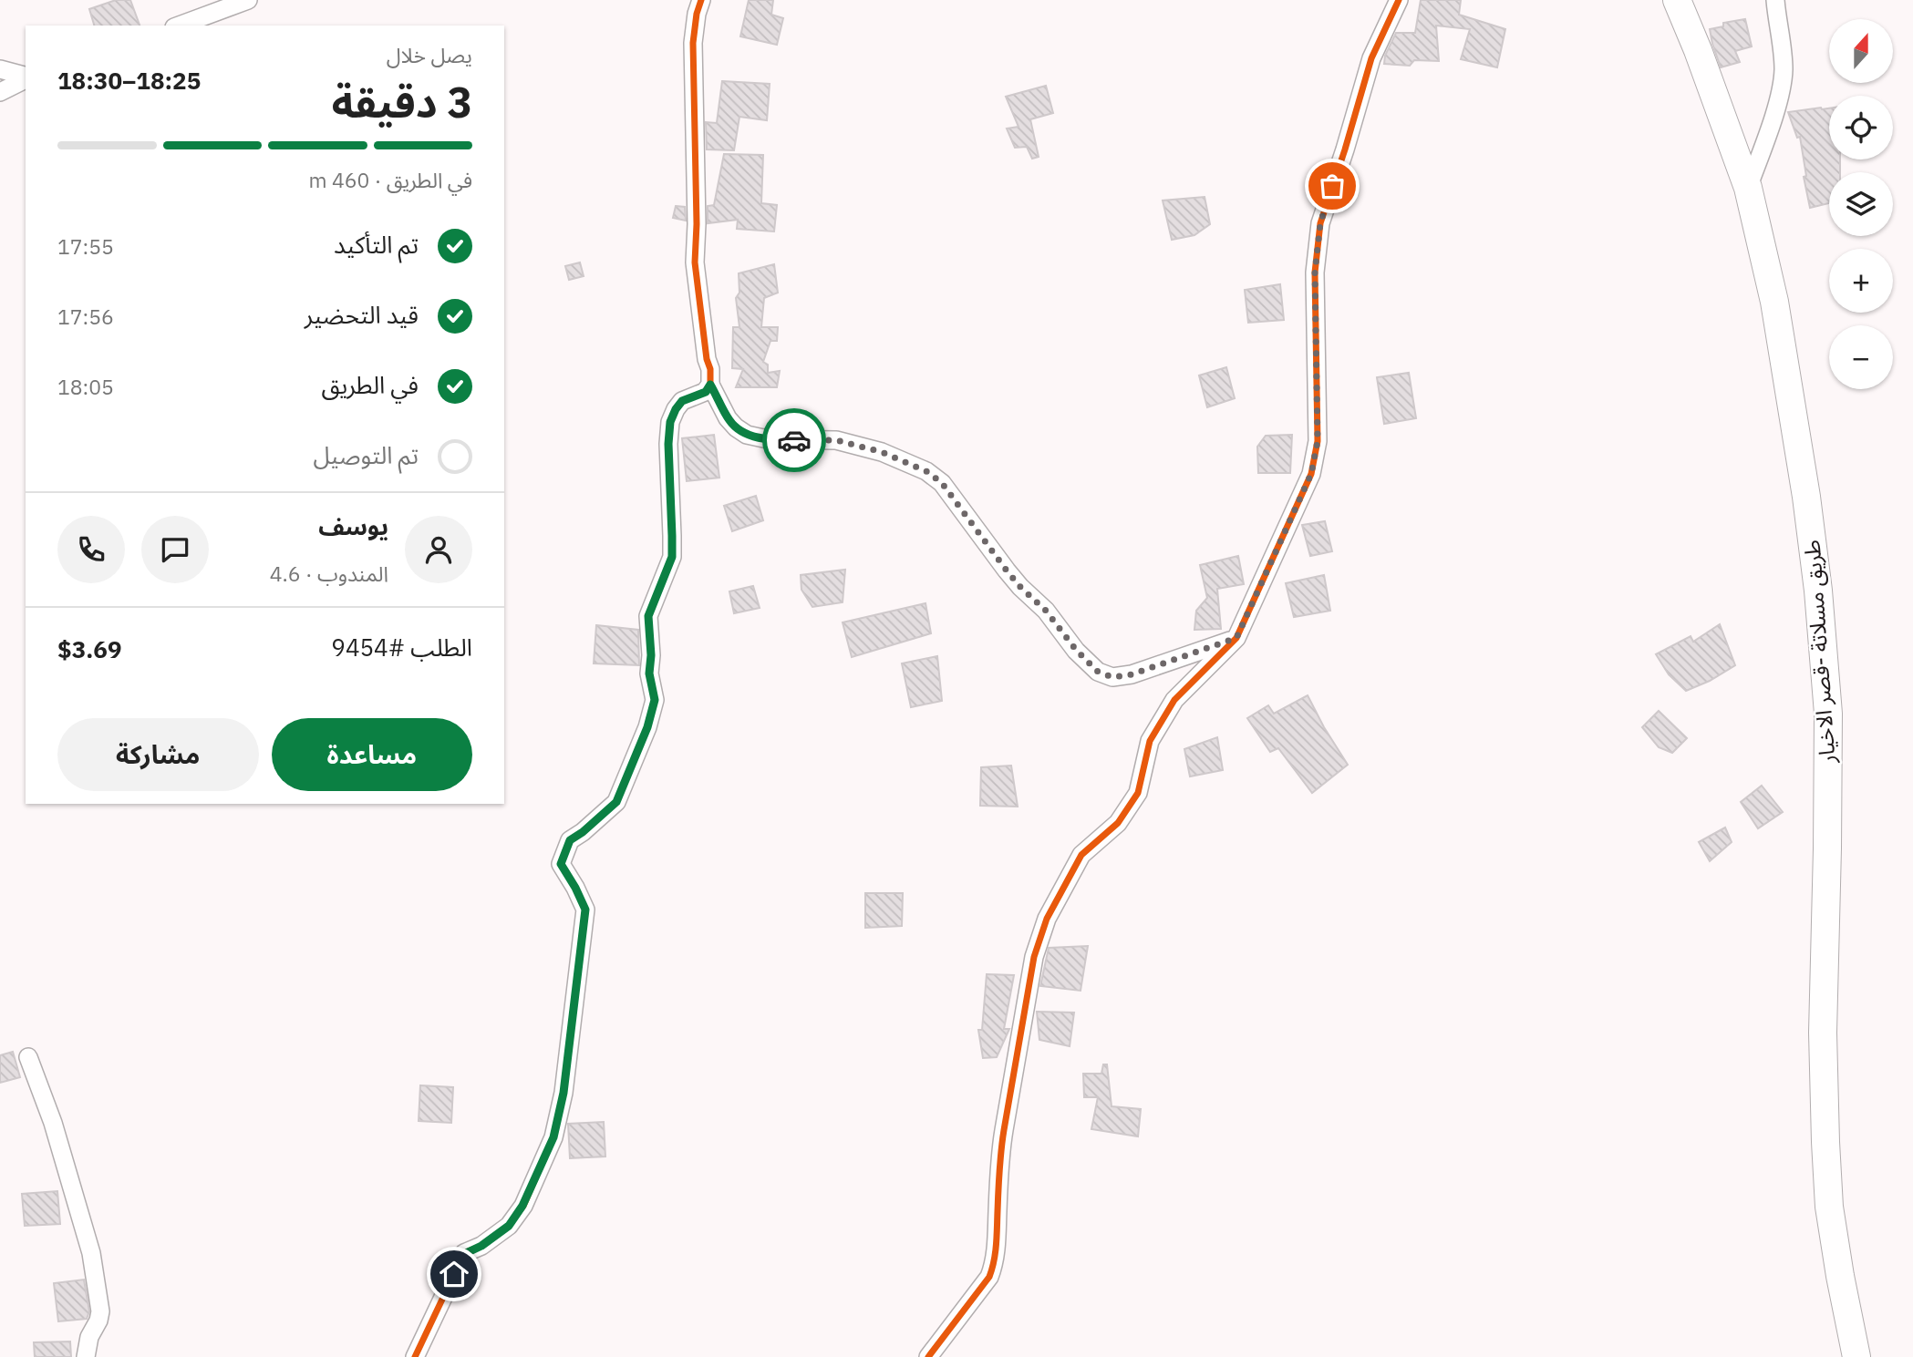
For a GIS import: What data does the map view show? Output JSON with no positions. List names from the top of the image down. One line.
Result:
{"streets":{"main road":["طريق مسلاتة -قصر الاخيار"]},"north":"top","page":{"map_buttons":["+","−"],"heading":["3 دقيقة","يصل خلال","18:25–18:30"],"panel":["يوسف","المندوب · 4.6","الطلب #9454","$3.69"],"bar":"في الطريق · 460 m","list":[["تم التأكيد","17:55"],["قيد التحضير","17:56"],["في الطريق","18:05"],"تم التوصيل"],"buttons":["مساعدة","مشاركة"]}}
